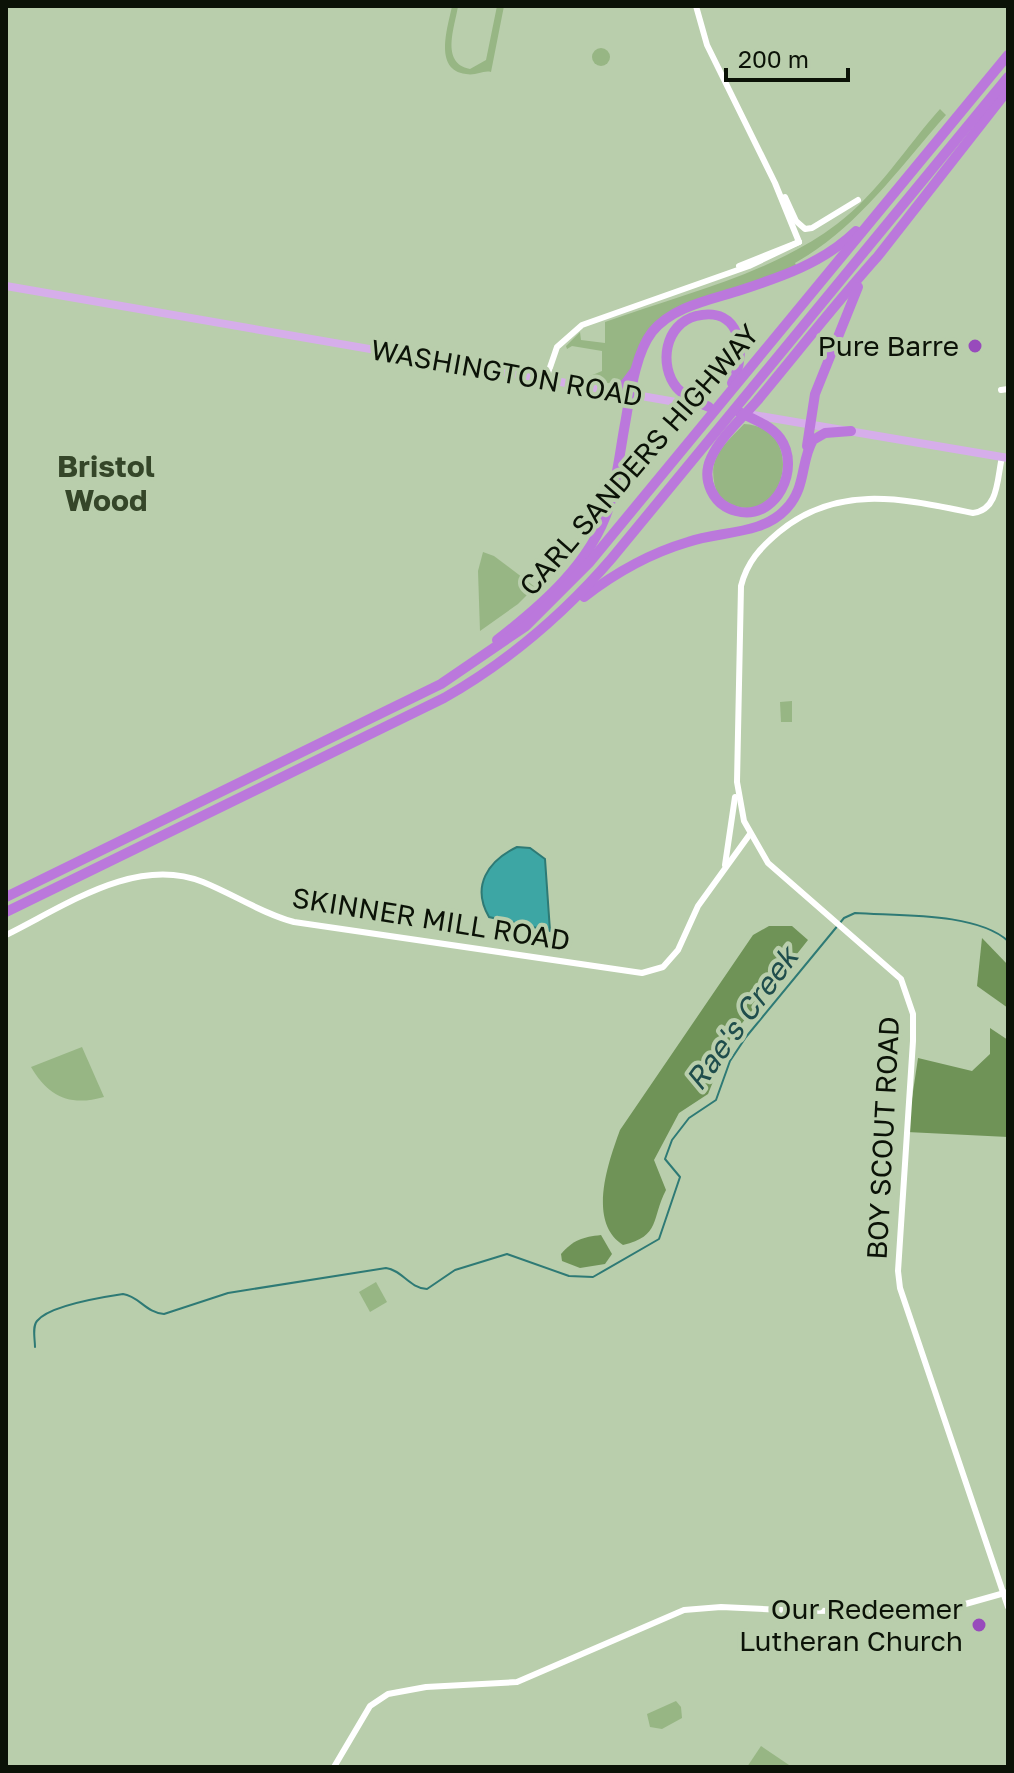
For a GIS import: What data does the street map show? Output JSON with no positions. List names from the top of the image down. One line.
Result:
{"streets":{"highway":["CARL SANDERS HIGHWAY"],"main road":["WASHINGTON ROAD"],"street":["SKINNER MILL ROAD","BOY SCOUT ROAD"]},"crossings":[["WASHINGTON ROAD","BOY SCOUT ROAD"],["SKINNER MILL ROAD","BOY SCOUT ROAD"]],"districts":["Bristol Wood"],"water":["Rae's Creek"],"places":["Pure Barre","Our Redeemer Lutheran Church"],"scale_bar":"200 m"}
